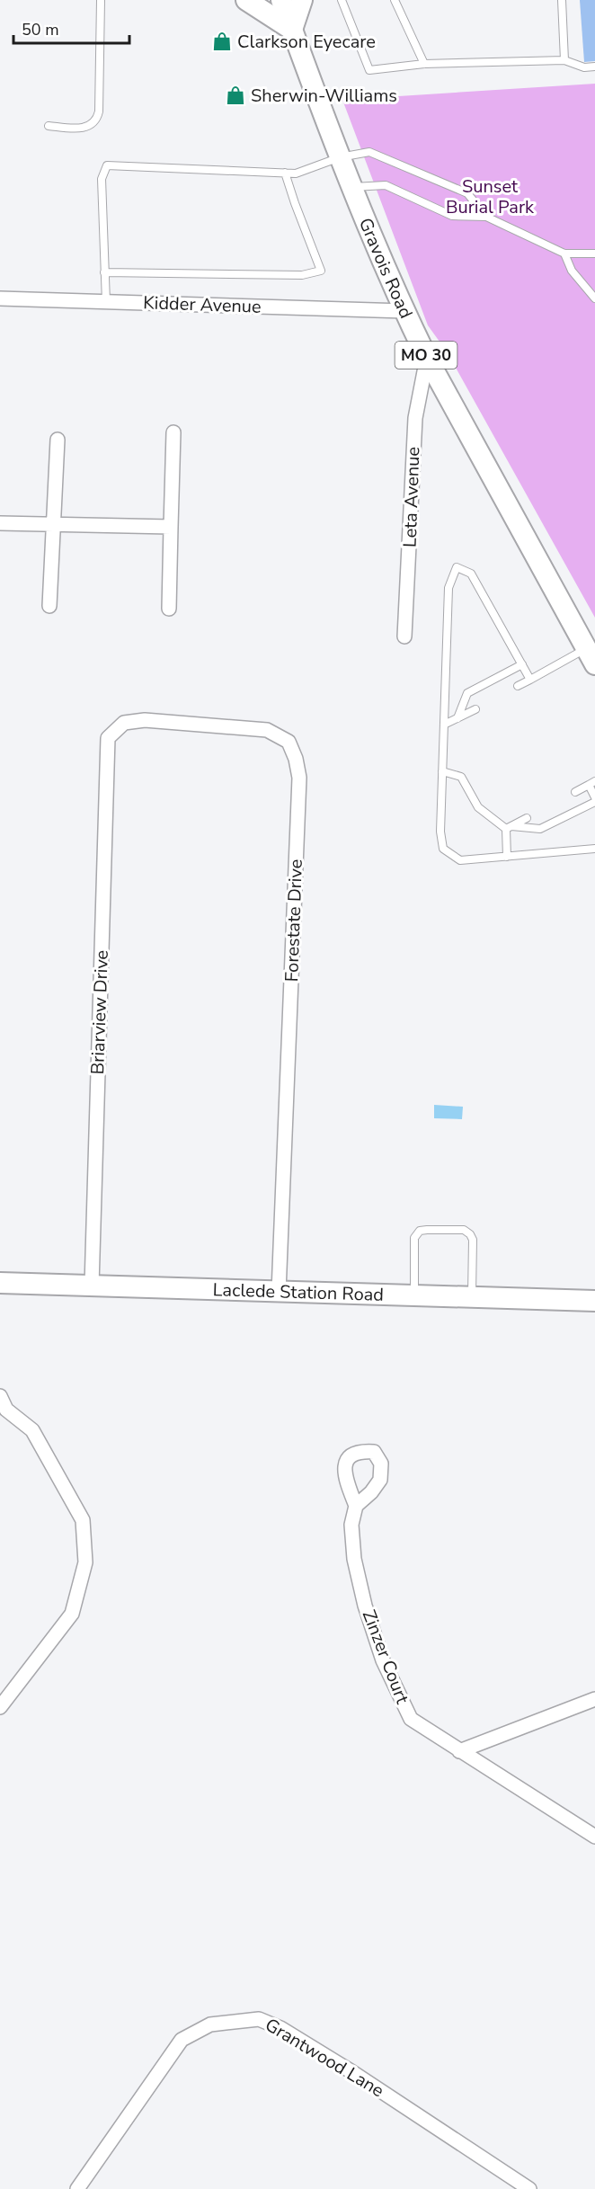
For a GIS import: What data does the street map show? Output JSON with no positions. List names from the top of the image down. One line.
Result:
{"streets":{"main road":["Gravois Road","MO 30","Laclede Station Road"],"street":["Kidder Avenue","Leta Avenue","Forestate Drive","Briarview Drive","Zinzer Court","Grantwood Lane"]},"crossings":[["Gravois Road","Kidder Avenue"],["Gravois Road","Leta Avenue"],["Forestate Drive","Briarview Drive"],["Forestate Drive","Laclede Station Road"],["Briarview Drive","Laclede Station Road"]],"parks":["Sunset Burial Park"],"places":{"shop":["Clarkson Eyecare","Sherwin-Williams"]},"scale_bar":"50 m"}
